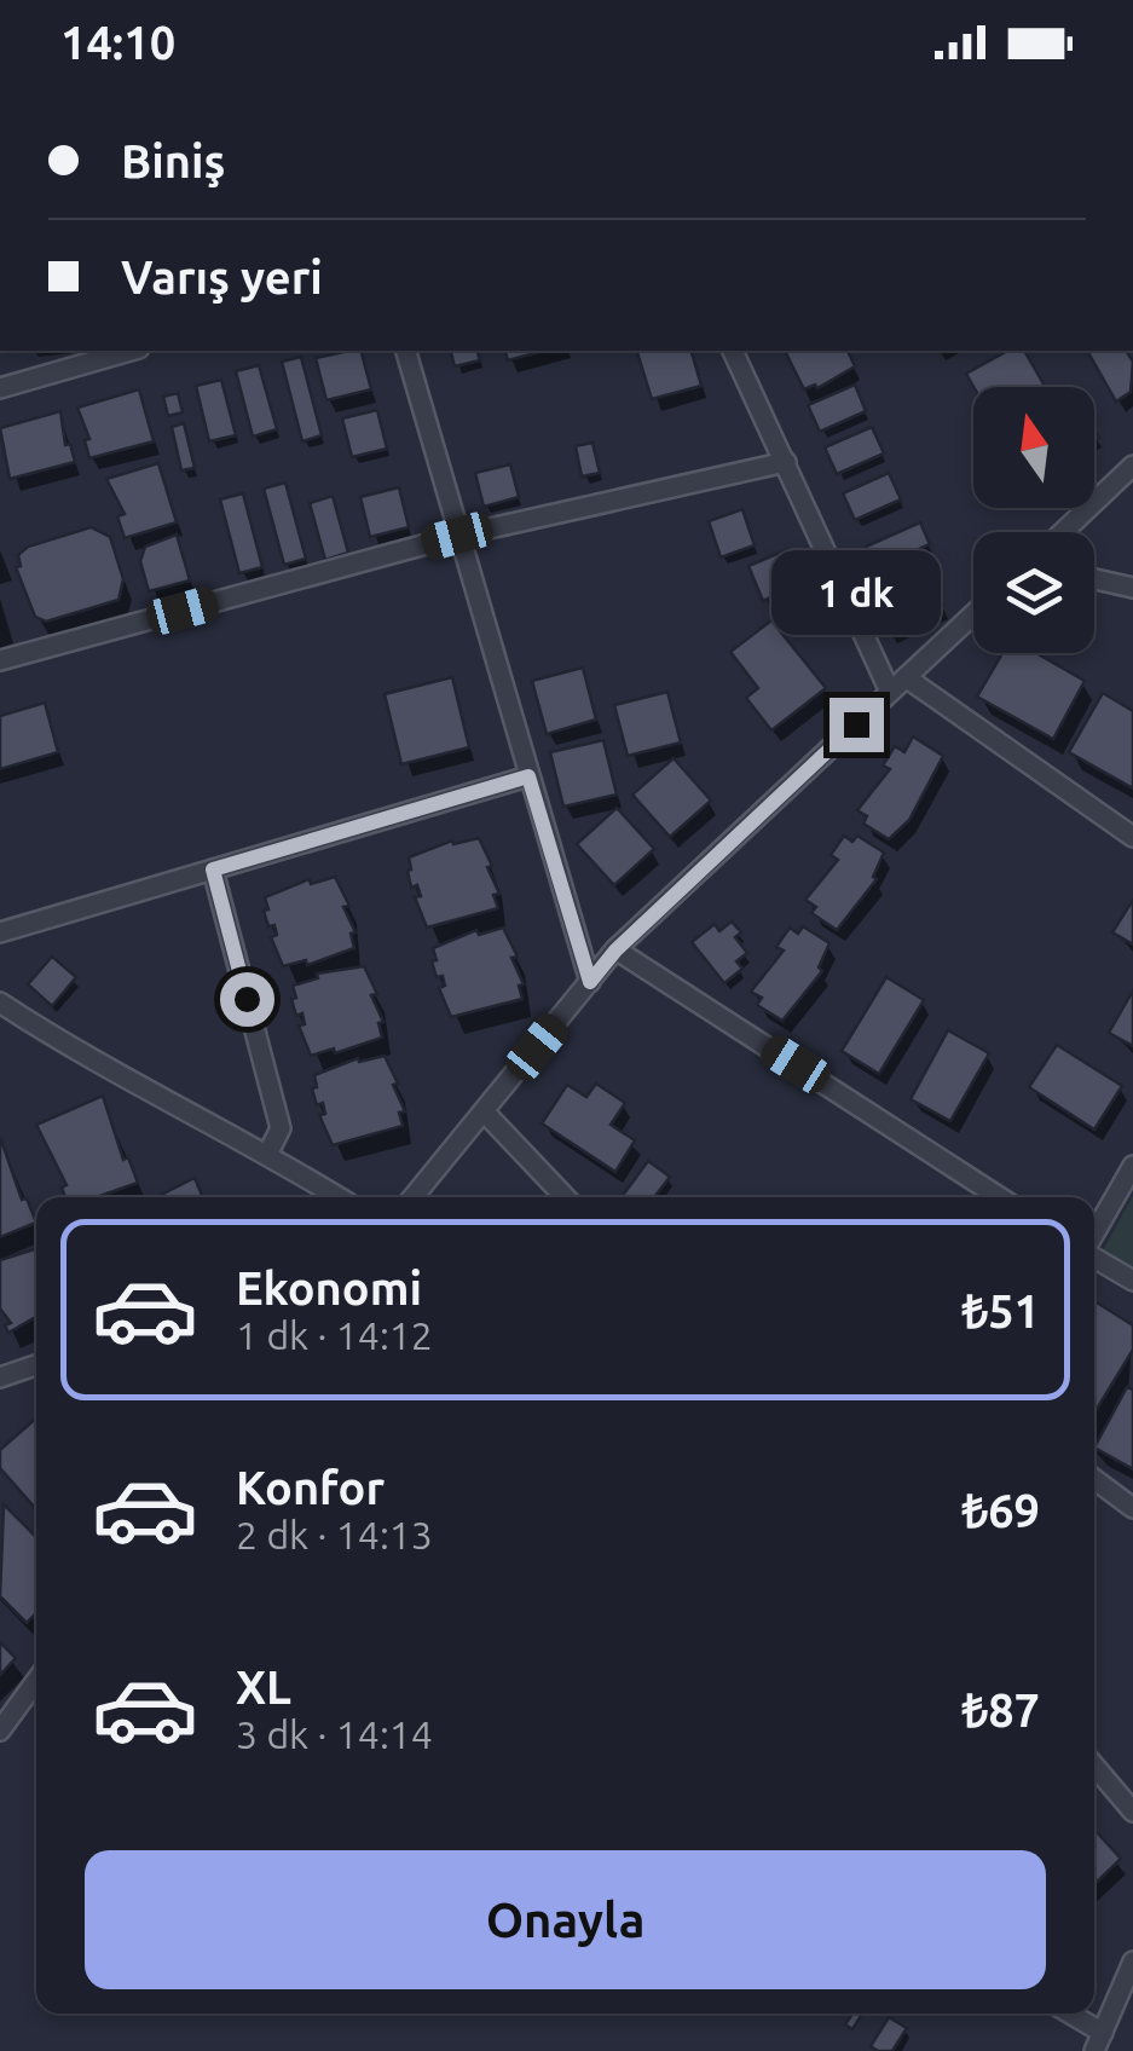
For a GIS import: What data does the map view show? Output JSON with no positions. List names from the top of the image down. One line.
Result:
{"north":"top","page":{"status":"14:10","banner":["Biniş","Varış yeri"],"bubble":"1 dk","list":[{"name":"Ekonomi","note":"1 dk · 14:12","value":"₺51"},{"name":"Konfor","note":"2 dk · 14:13","value":"₺69"},{"name":"XL","note":"3 dk · 14:14","value":"₺87"}],"buttons":"Onayla"}}
